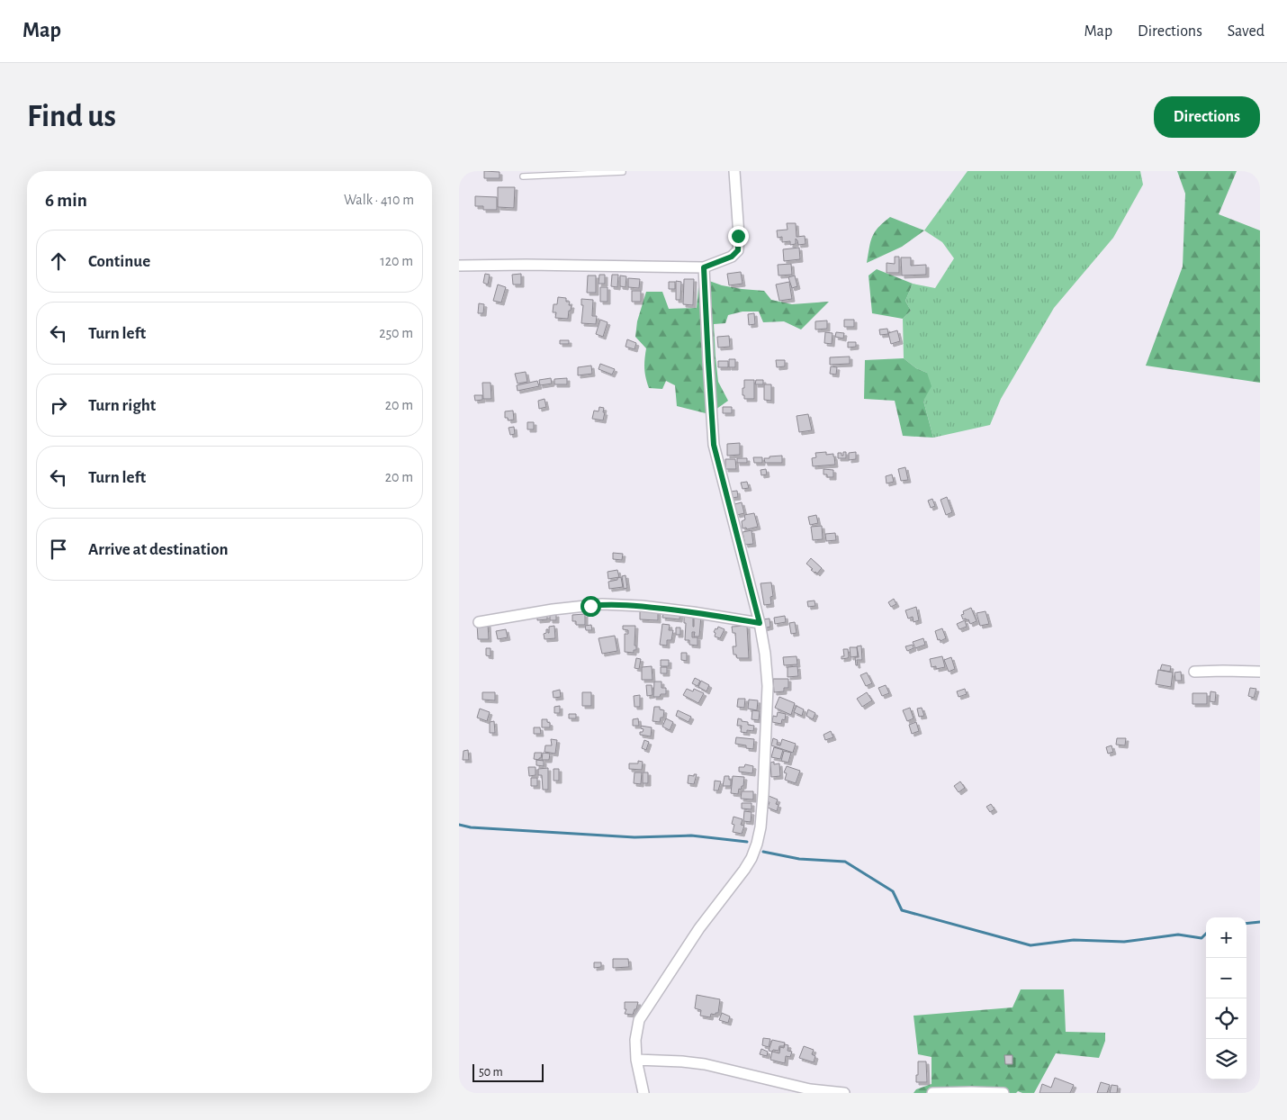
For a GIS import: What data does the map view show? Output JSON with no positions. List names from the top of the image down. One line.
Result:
{"scale_bar":"50 m","page":{"header":"Map","nav":["Map","Directions","Saved"],"buttons":"Directions","title":"Find us","heading":["6 min","Walk · 410 m"],"list":[["Continue","120 m"],["Turn left","250 m"],["Turn right","20 m"],["Turn left","20 m"],"Arrive at destination"],"map_buttons":["+","−"],"scale":"50 m"}}
